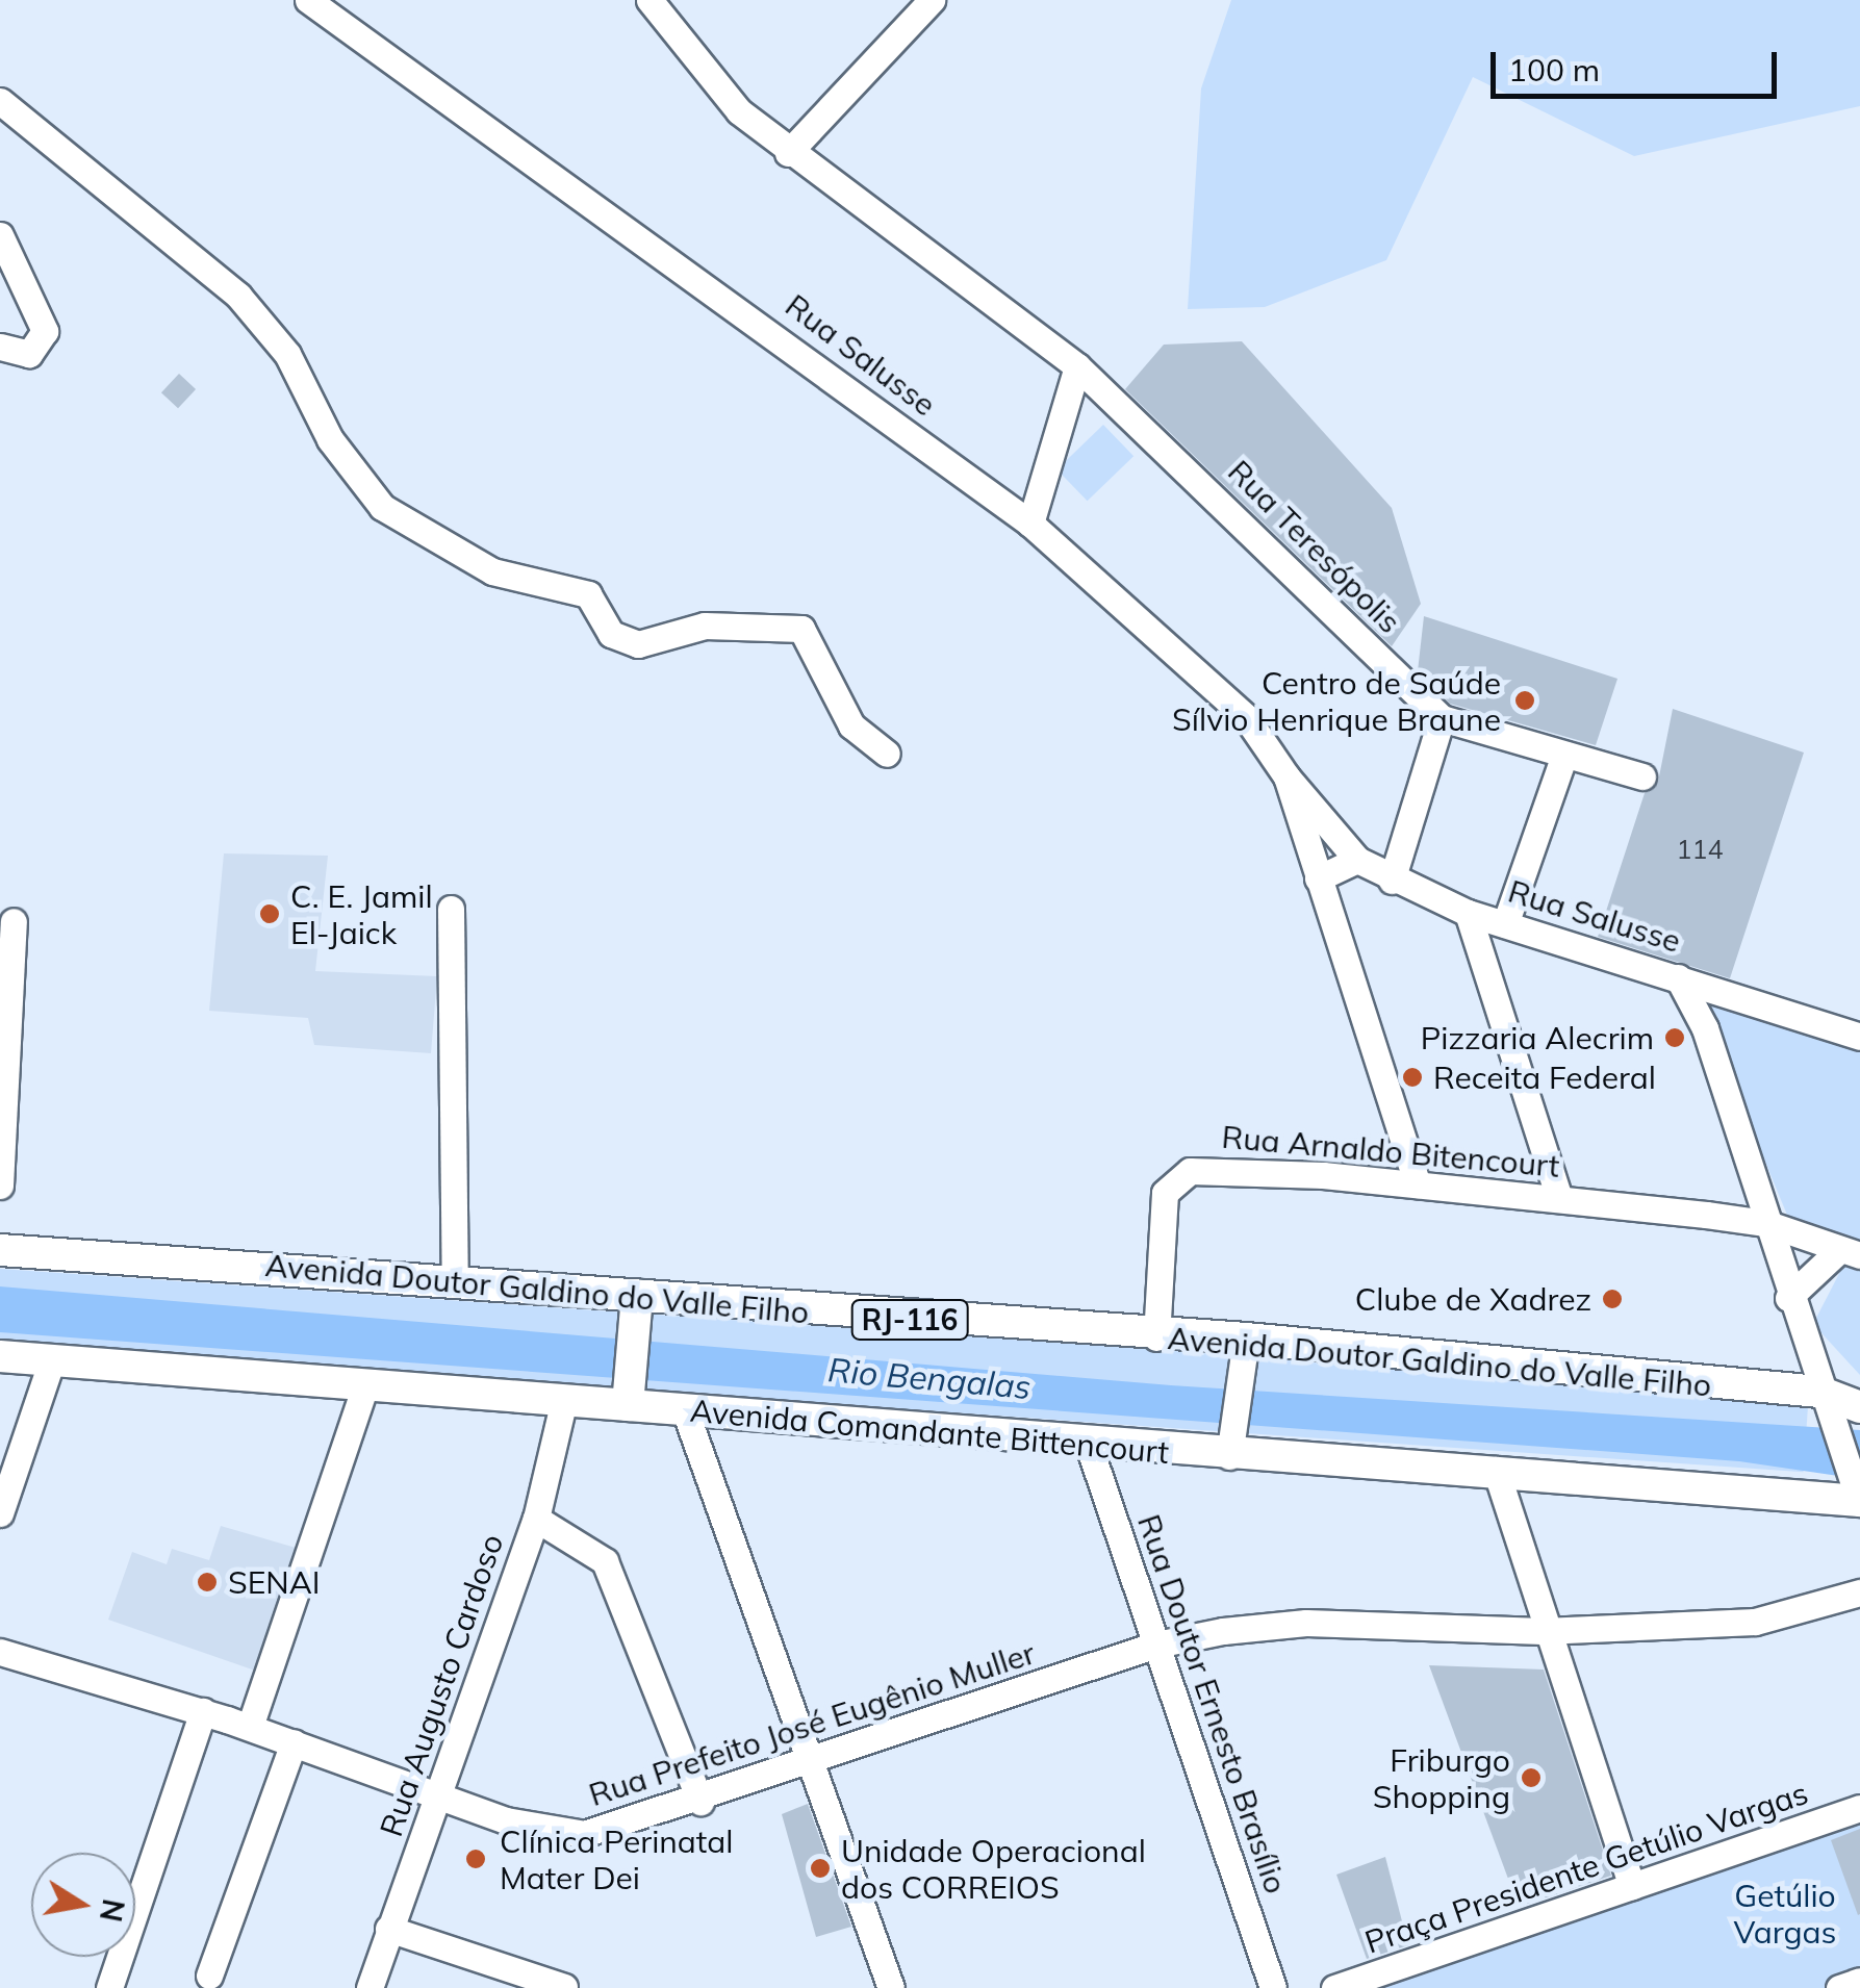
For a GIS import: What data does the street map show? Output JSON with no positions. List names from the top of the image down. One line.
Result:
{"streets":{"main road":["Avenida Doutor Galdino do Valle Filho","RJ-116","Avenida Comandante Bittencourt"],"street":["Rua Salusse","Rua Teresópolis","Rua Arnaldo Bitencourt","Rua Augusto Cardoso","Rua Doutor Ernesto Brasílio","Rua Prefeito José Eugênio Muller","Praça Presidente Getúlio Vargas"]},"crossings":[["Rua Arnaldo Bitencourt","Avenida Doutor Galdino do Valle Filho"],["Avenida Doutor Galdino do Valle Filho","RJ-116"],["Avenida Comandante Bittencourt","Rua Augusto Cardoso"],["Avenida Comandante Bittencourt","Rua Doutor Ernesto Brasílio"],["Rua Augusto Cardoso","Rua Prefeito José Eugênio Muller"],["Rua Doutor Ernesto Brasílio","Rua Prefeito José Eugênio Muller"]],"water":["Rio Bengalas"],"parks":["Getúlio Vargas"],"places":["Centro de Saúde Sílvio Henrique Braune","C. E. Jamil El-Jaick","Pizzaria Alecrim","Receita Federal","Clube de Xadrez","SENAI","Friburgo Shopping","Clínica Perinatal Mater Dei","Unidade Operacional dos CORREIOS"],"house_numbers":["114"],"scale_bar":"100 m","north":"right"}
